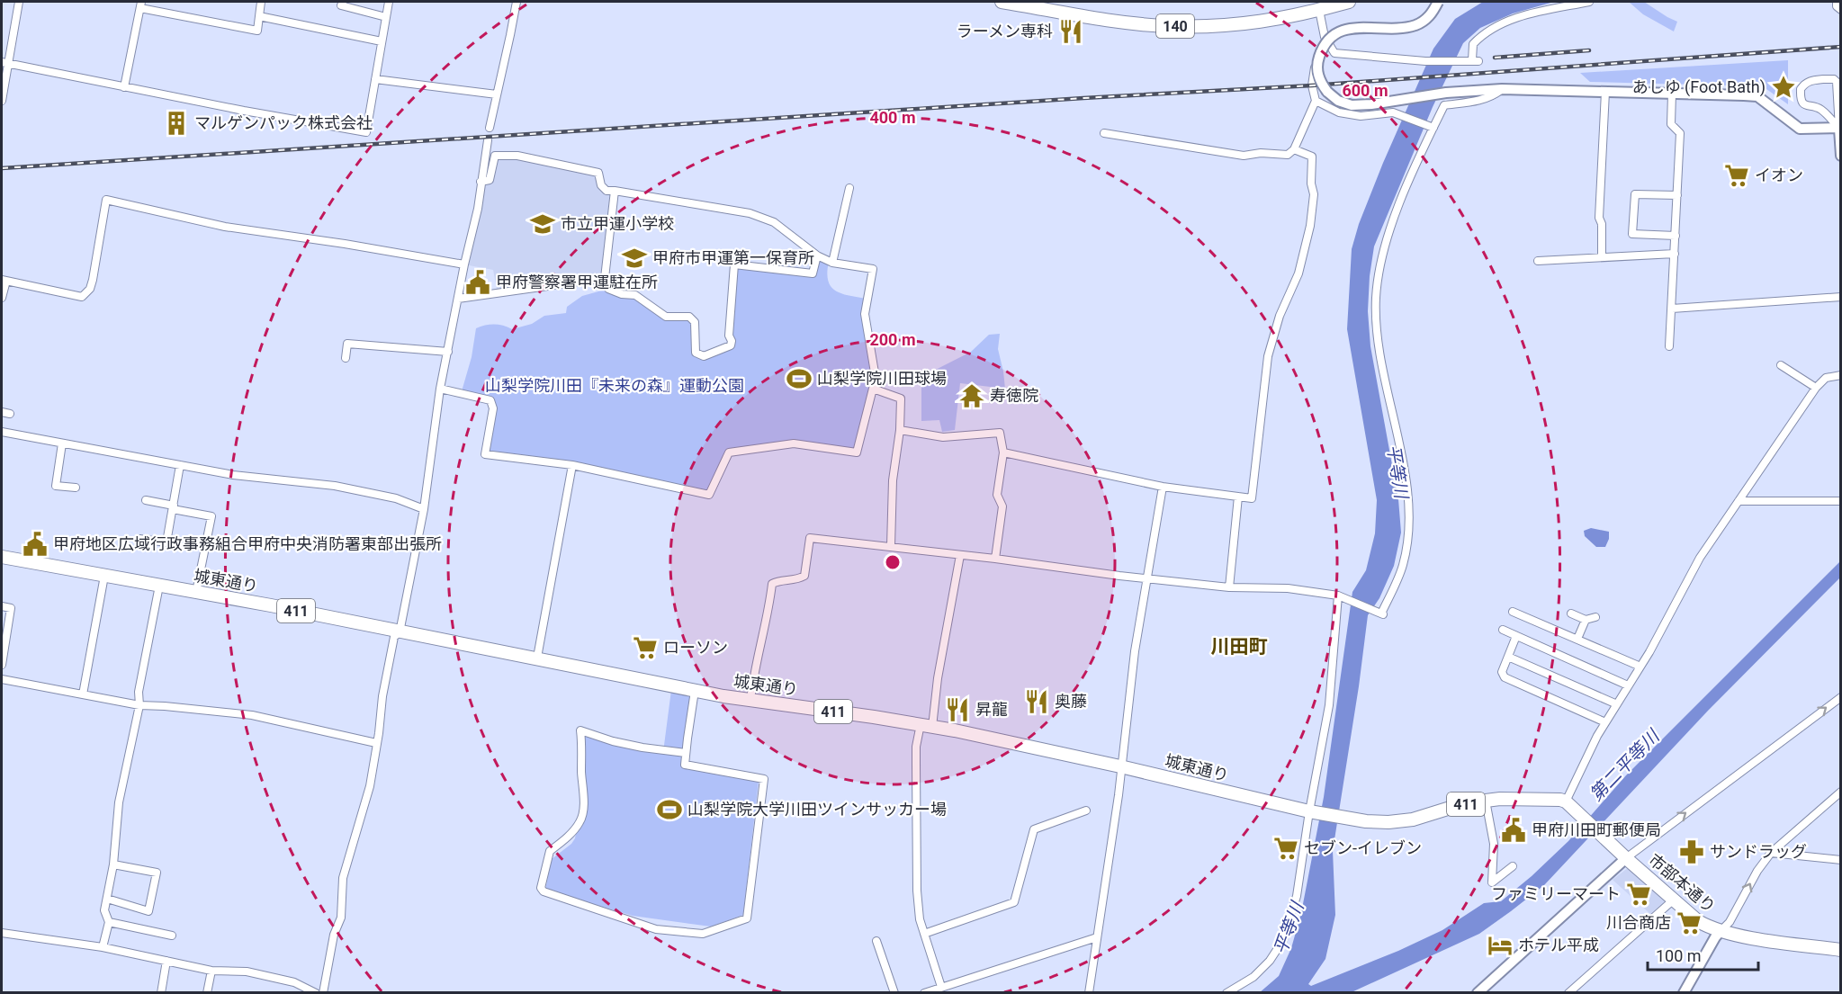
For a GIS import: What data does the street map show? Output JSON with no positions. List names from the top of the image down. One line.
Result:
{"streets":{"highway":["140","城東通り","411","市部本通り"]},"crossings":[["城東通り","市部本通り"]],"districts":["川田町"],"water":["平等川","第二平等川"],"parks":["山梨学院川田『未来の森』運動公園"],"places":{"restaurant":["ラーメン専科","奥藤","昇龍"],"place":["あしゆ (Foot Bath)"],"building":["マルゲンパック株式会社"],"supermarket":["イオン","ローソン","セブン-イレブン","ファミリーマート","川合商店"],"school or university":["市立甲運小学校","甲府市甲運第一保育所"],"public building":["甲府警察署甲運駐在所","甲府地区広域行政事務組合甲府中央消防署東部出張所","甲府川田町郵便局"],"sports":["山梨学院川田球場","山梨学院大学川田ツインサッカー場"],"temple":["寿徳院"],"pharmacy":["サンドラッグ"],"hotel":["ホテル平成"]},"scale_bar":"100 m","rings":["600 m","400 m","200 m"]}
